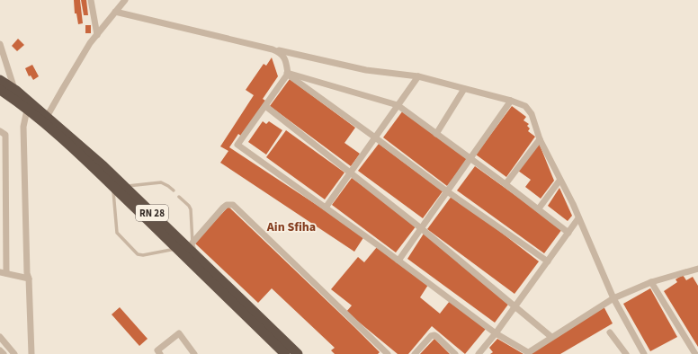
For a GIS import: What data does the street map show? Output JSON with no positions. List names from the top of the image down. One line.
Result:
{"streets":{"highway":["RN 28"]},"districts":["Ain Sfiha"]}
